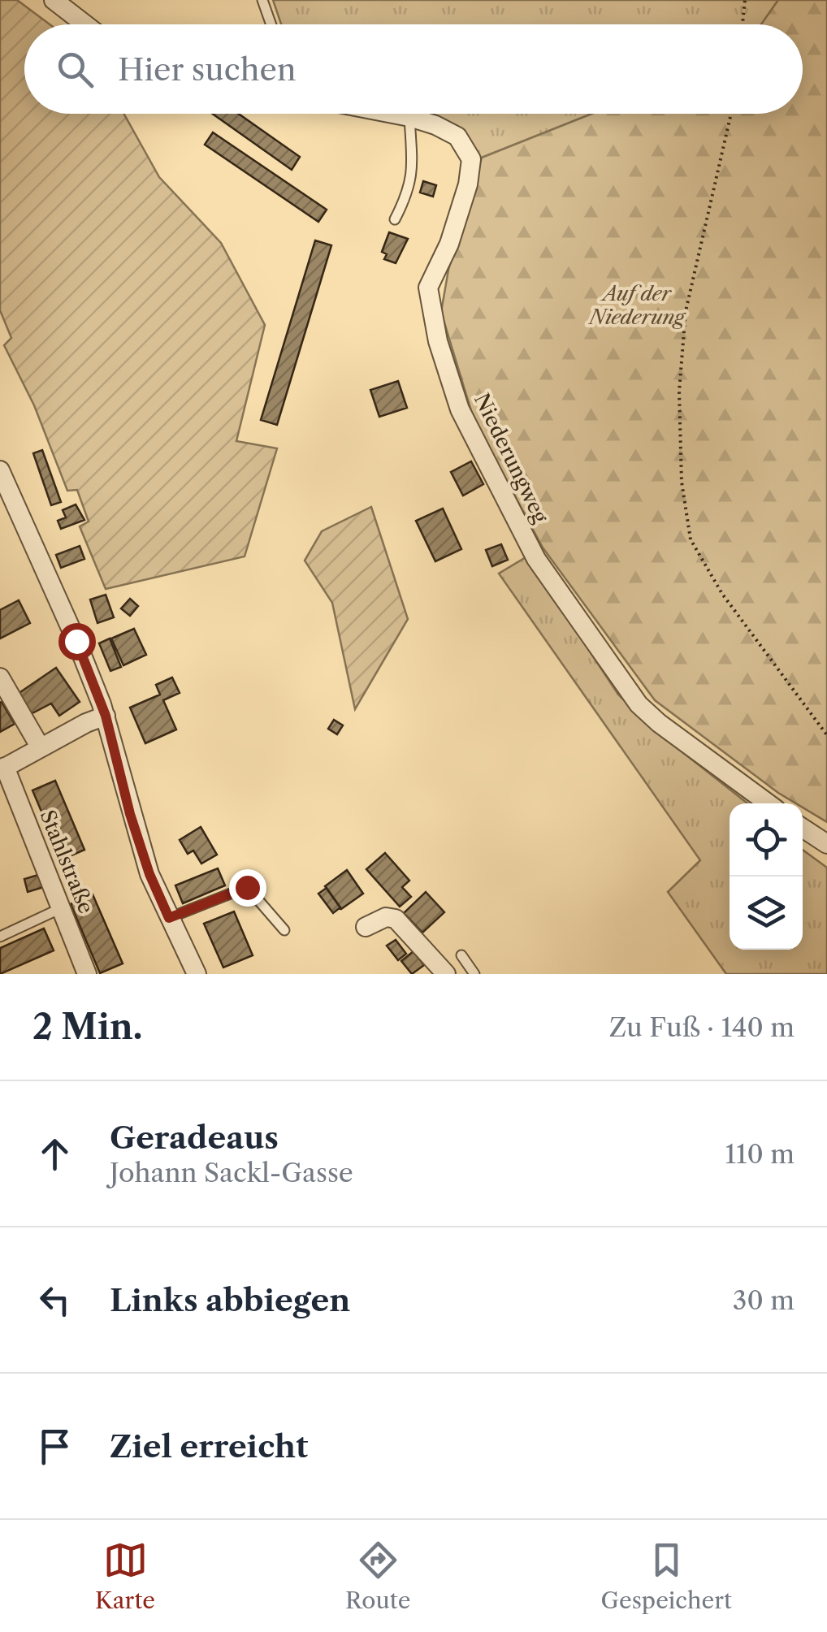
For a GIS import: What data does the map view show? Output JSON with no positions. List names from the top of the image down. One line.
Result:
{"streets":{"street":["Niederungweg","Stahlstraße"]},"parks":["Auf der Niederung"],"page":{"search":"Hier suchen","heading":["2 Min.","Zu Fuß · 140 m"],"list":[["Geradeaus","Johann Sackl-Gasse","110 m"],["Links abbiegen","30 m"],"Ziel erreicht"],"nav":["Karte","Route","Gespeichert"]}}
